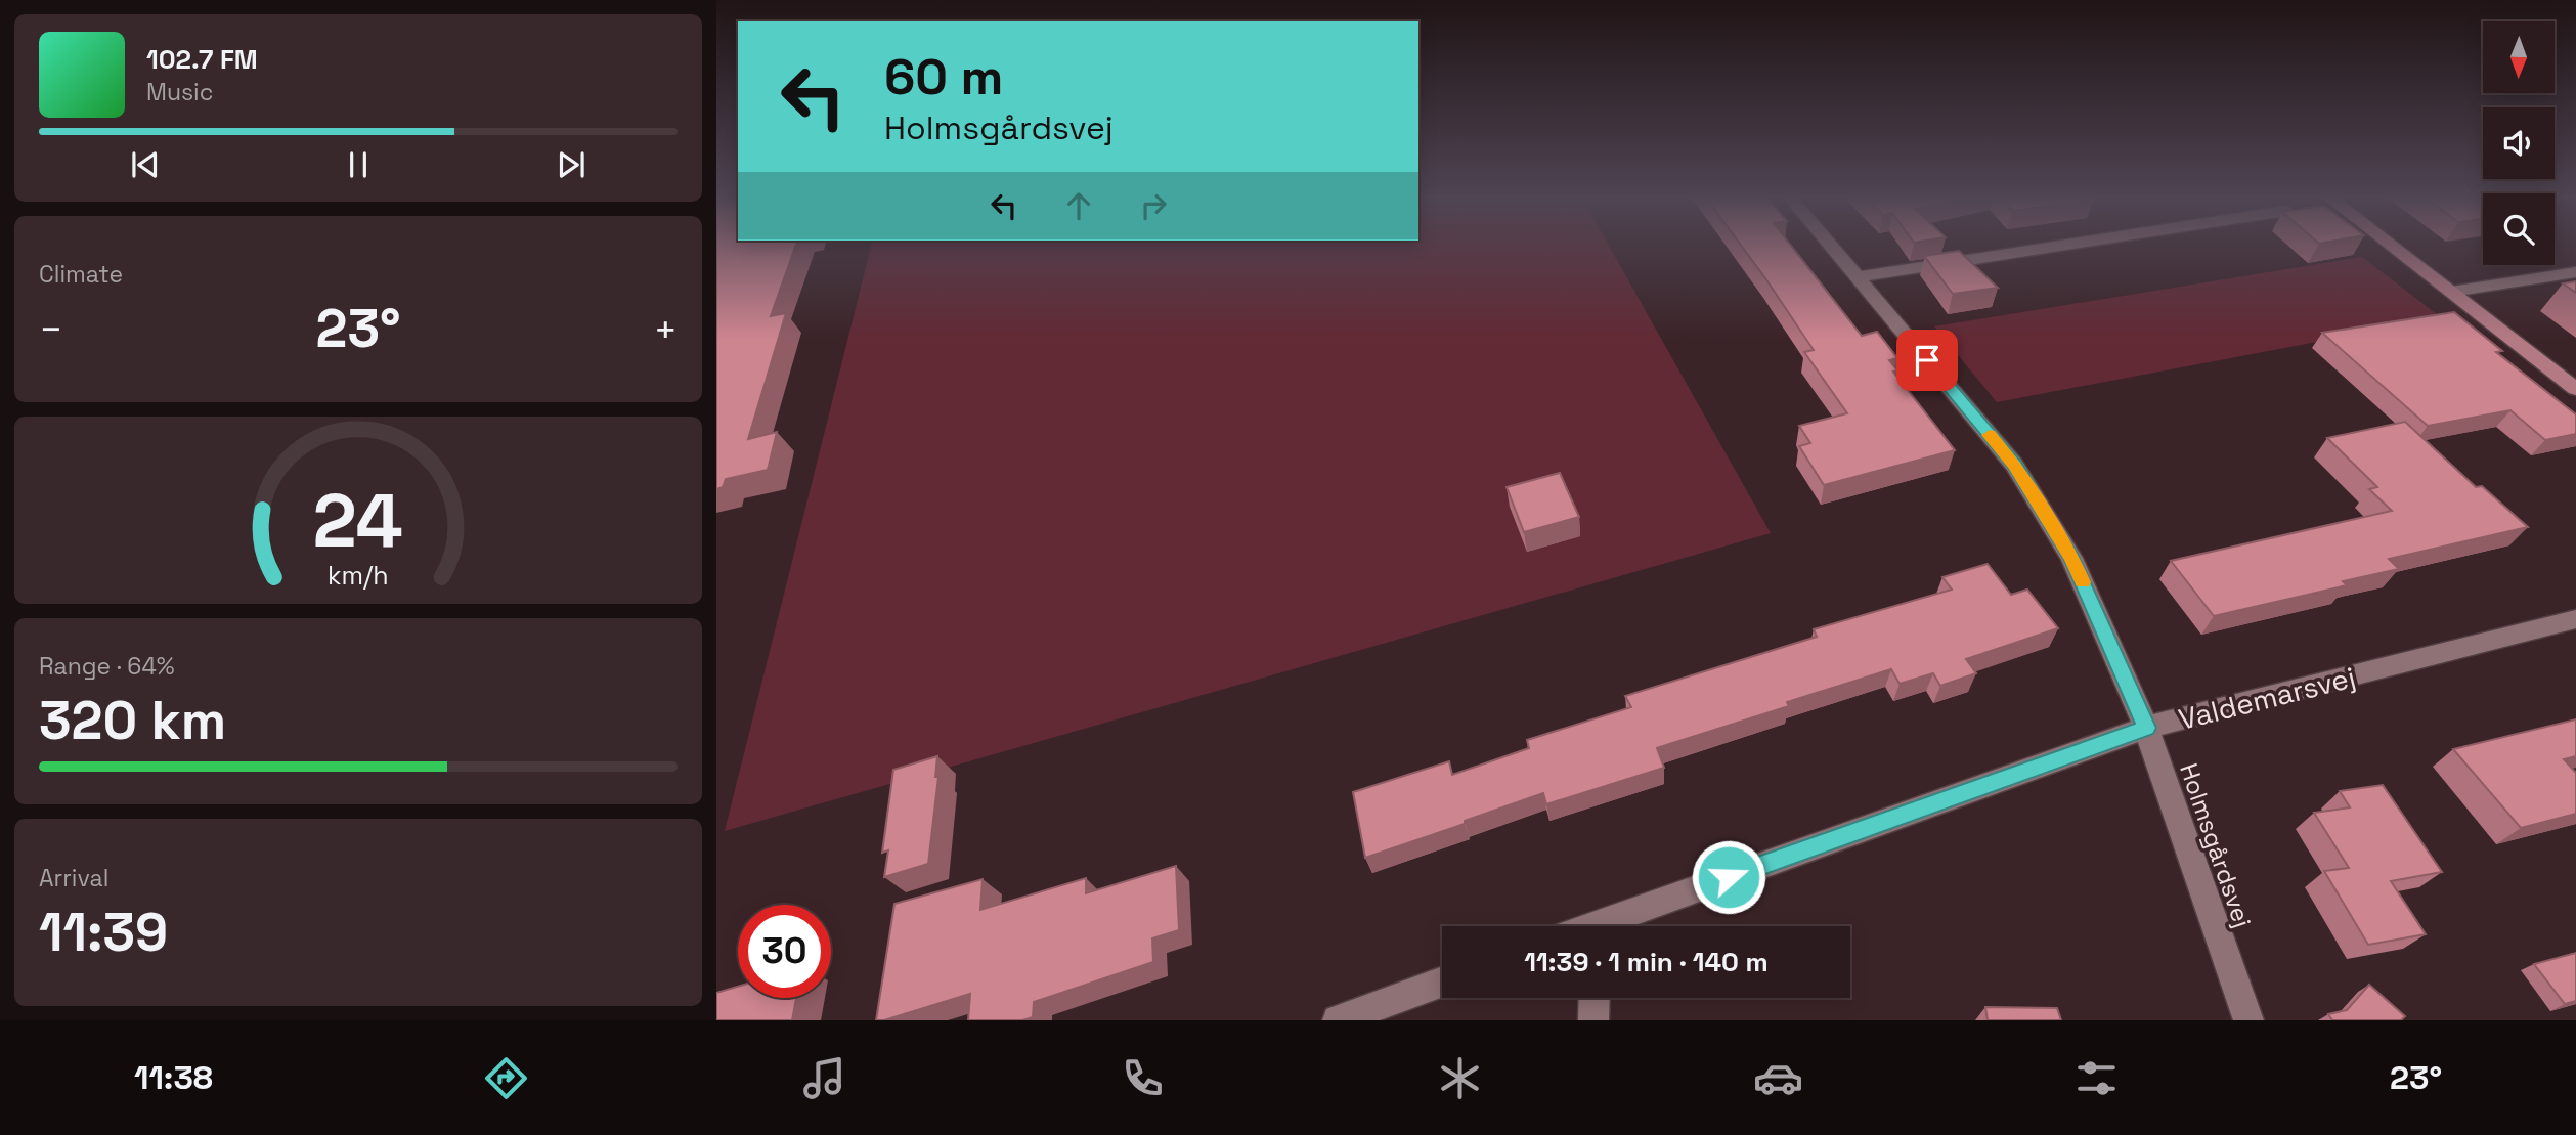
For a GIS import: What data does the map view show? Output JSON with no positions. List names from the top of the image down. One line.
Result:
{"streets":{"street":["Valdemarsvej","Holmsgårdsvej"]},"crossings":[["Valdemarsvej","Holmsgårdsvej"]],"north":"bottom","page":{"turn":["60 m","Holmsgårdsvej"],"song":["102.7 FM","Music"],"tile":["Climate",["Range · 64%","320 km"],["Arrival","11:39"]],"heat":["−","23°","+"],"limit":"30","trip":"11:39 · 1 min · 140 m","tabs":["11:38","23°"],"gauge":["24","km/h"]}}
